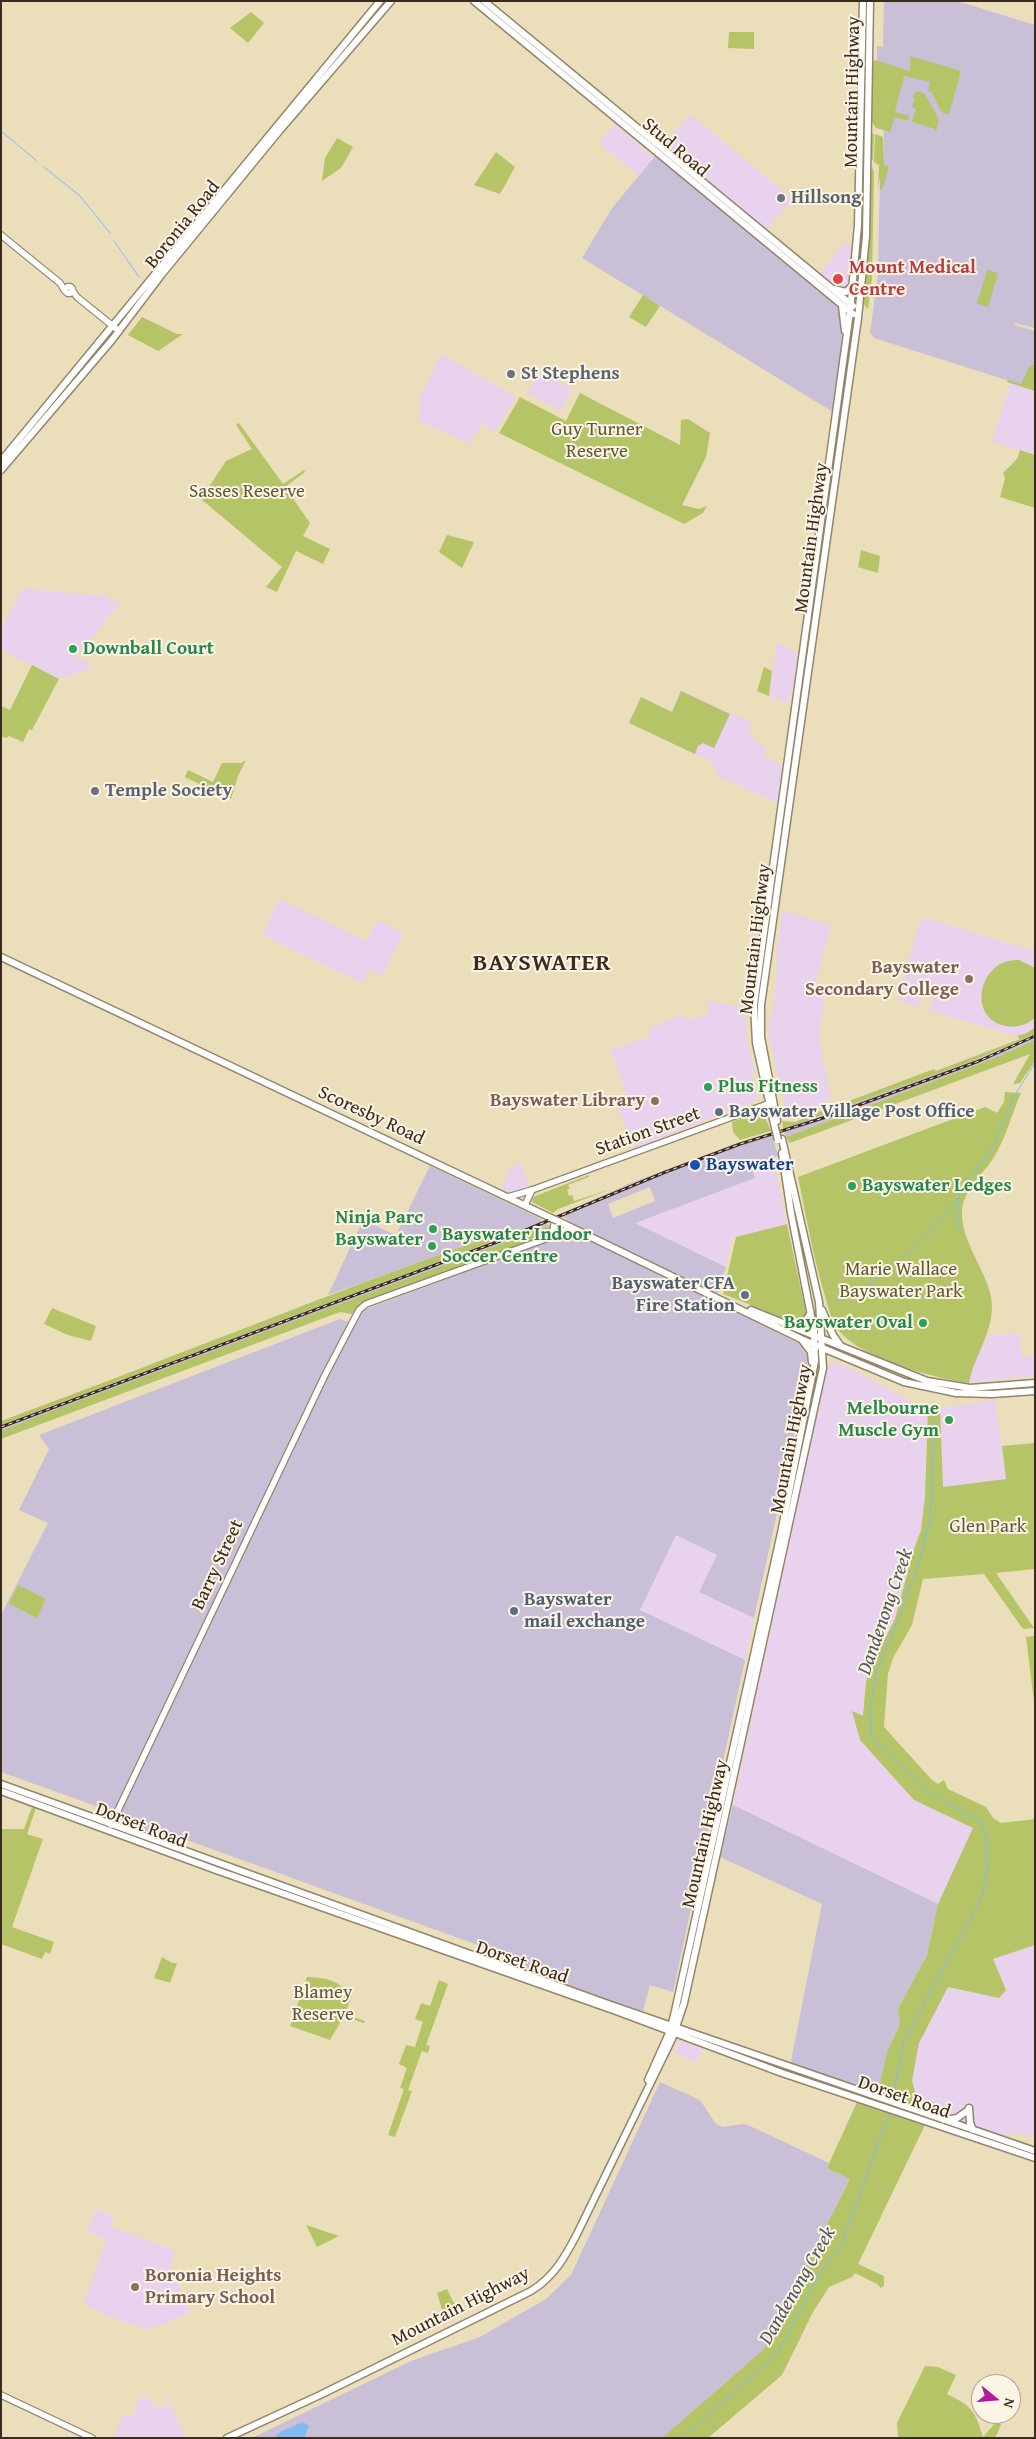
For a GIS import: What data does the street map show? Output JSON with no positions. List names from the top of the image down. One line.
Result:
{"streets":{"main road":["Mountain Highway","Stud Road","Boronia Road","Scoresby Road","Station Street","Barry Street","Dorset Road"]},"crossings":[["Mountain Highway","Stud Road"],["Mountain Highway","Scoresby Road"],["Mountain Highway","Station Street"],["Mountain Highway","Dorset Road"],["Scoresby Road","Station Street"],["Scoresby Road","Barry Street"],["Barry Street","Dorset Road"]],"districts":["BAYSWATER"],"water":["Dandenong Creek"],"parks":["Guy Turner Reserve","Sasses Reserve","Marie Wallace Bayswater Park","Glen Park","Blamey Reserve"],"places":["Hillsong","Mount Medical Centre","St Stephens","Downball Court","Temple Society","Bayswater Secondary College","Plus Fitness","Bayswater Library","Bayswater Village Post Office","Bayswater","Bayswater Ledges","Ninja Parc Bayswater","Bayswater Indoor Soccer Centre","Bayswater CFA Fire Station","Bayswater Oval","Melbourne Muscle Gym","Bayswater mail exchange","Boronia Heights Primary School"],"north":"right"}
